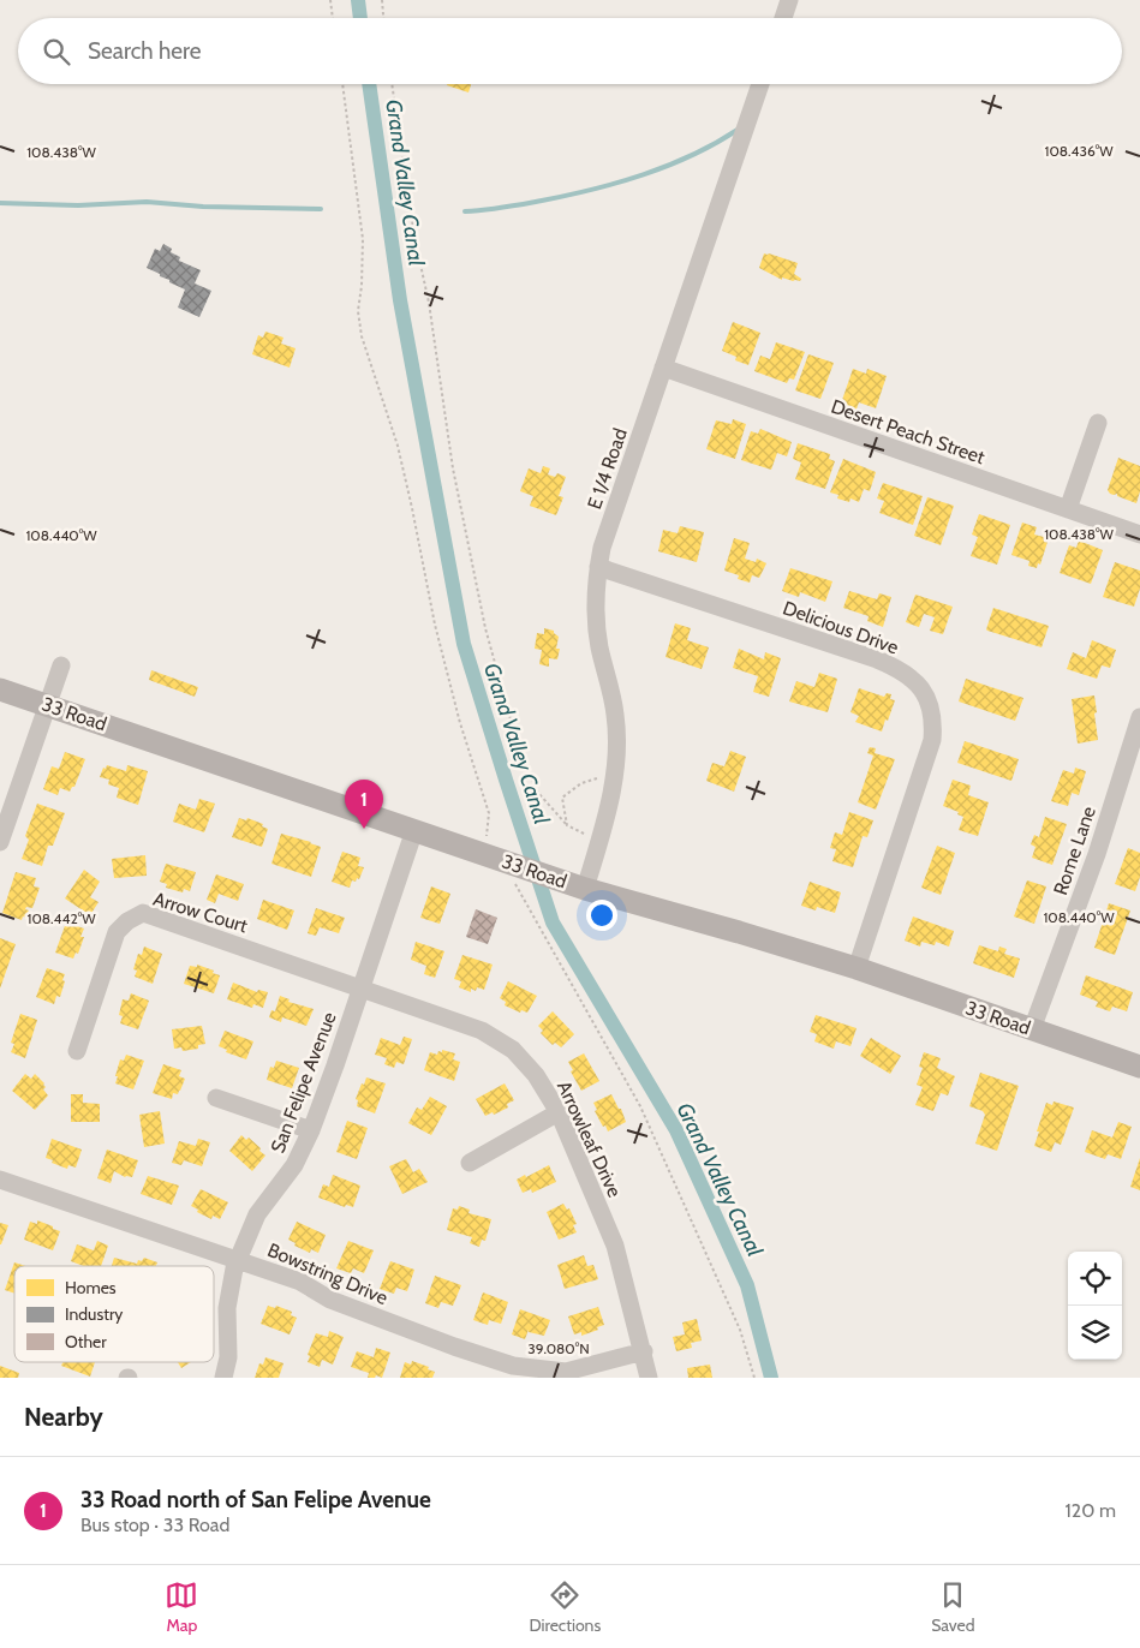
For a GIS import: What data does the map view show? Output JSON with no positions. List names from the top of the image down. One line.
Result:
{"streets":{"main road":["33 Road"],"street":["Desert Peach Street","E 1/4 Road","Delicious Drive","Rome Lane","Arrow Court","San Felipe Avenue","Arrowleaf Drive","Bowstring Drive"]},"crossings":[["Desert Peach Street","E 1/4 Road"],["E 1/4 Road","Delicious Drive"],["E 1/4 Road","33 Road"],["Delicious Drive","33 Road"],["33 Road","Rome Lane"],["33 Road","San Felipe Avenue"],["Arrow Court","San Felipe Avenue"],["Arrow Court","Arrowleaf Drive"],["San Felipe Avenue","Arrowleaf Drive"],["San Felipe Avenue","Bowstring Drive"],["Arrowleaf Drive","Bowstring Drive"]],"water":["Grand Valley Canal"],"legend":["Homes","Industry","Other"],"page":{"search":"Search here","pins":"1","heading":"Nearby","list":[{"mark":"1","name":"33 Road north of San Felipe Avenue","note":"Bus stop · 33 Road","value":"120 m"}],"nav":["Map","Directions","Saved"]},"coordinates":["108.436°W","108.438°W","108.440°W","108.442°W","39.080°N"]}
